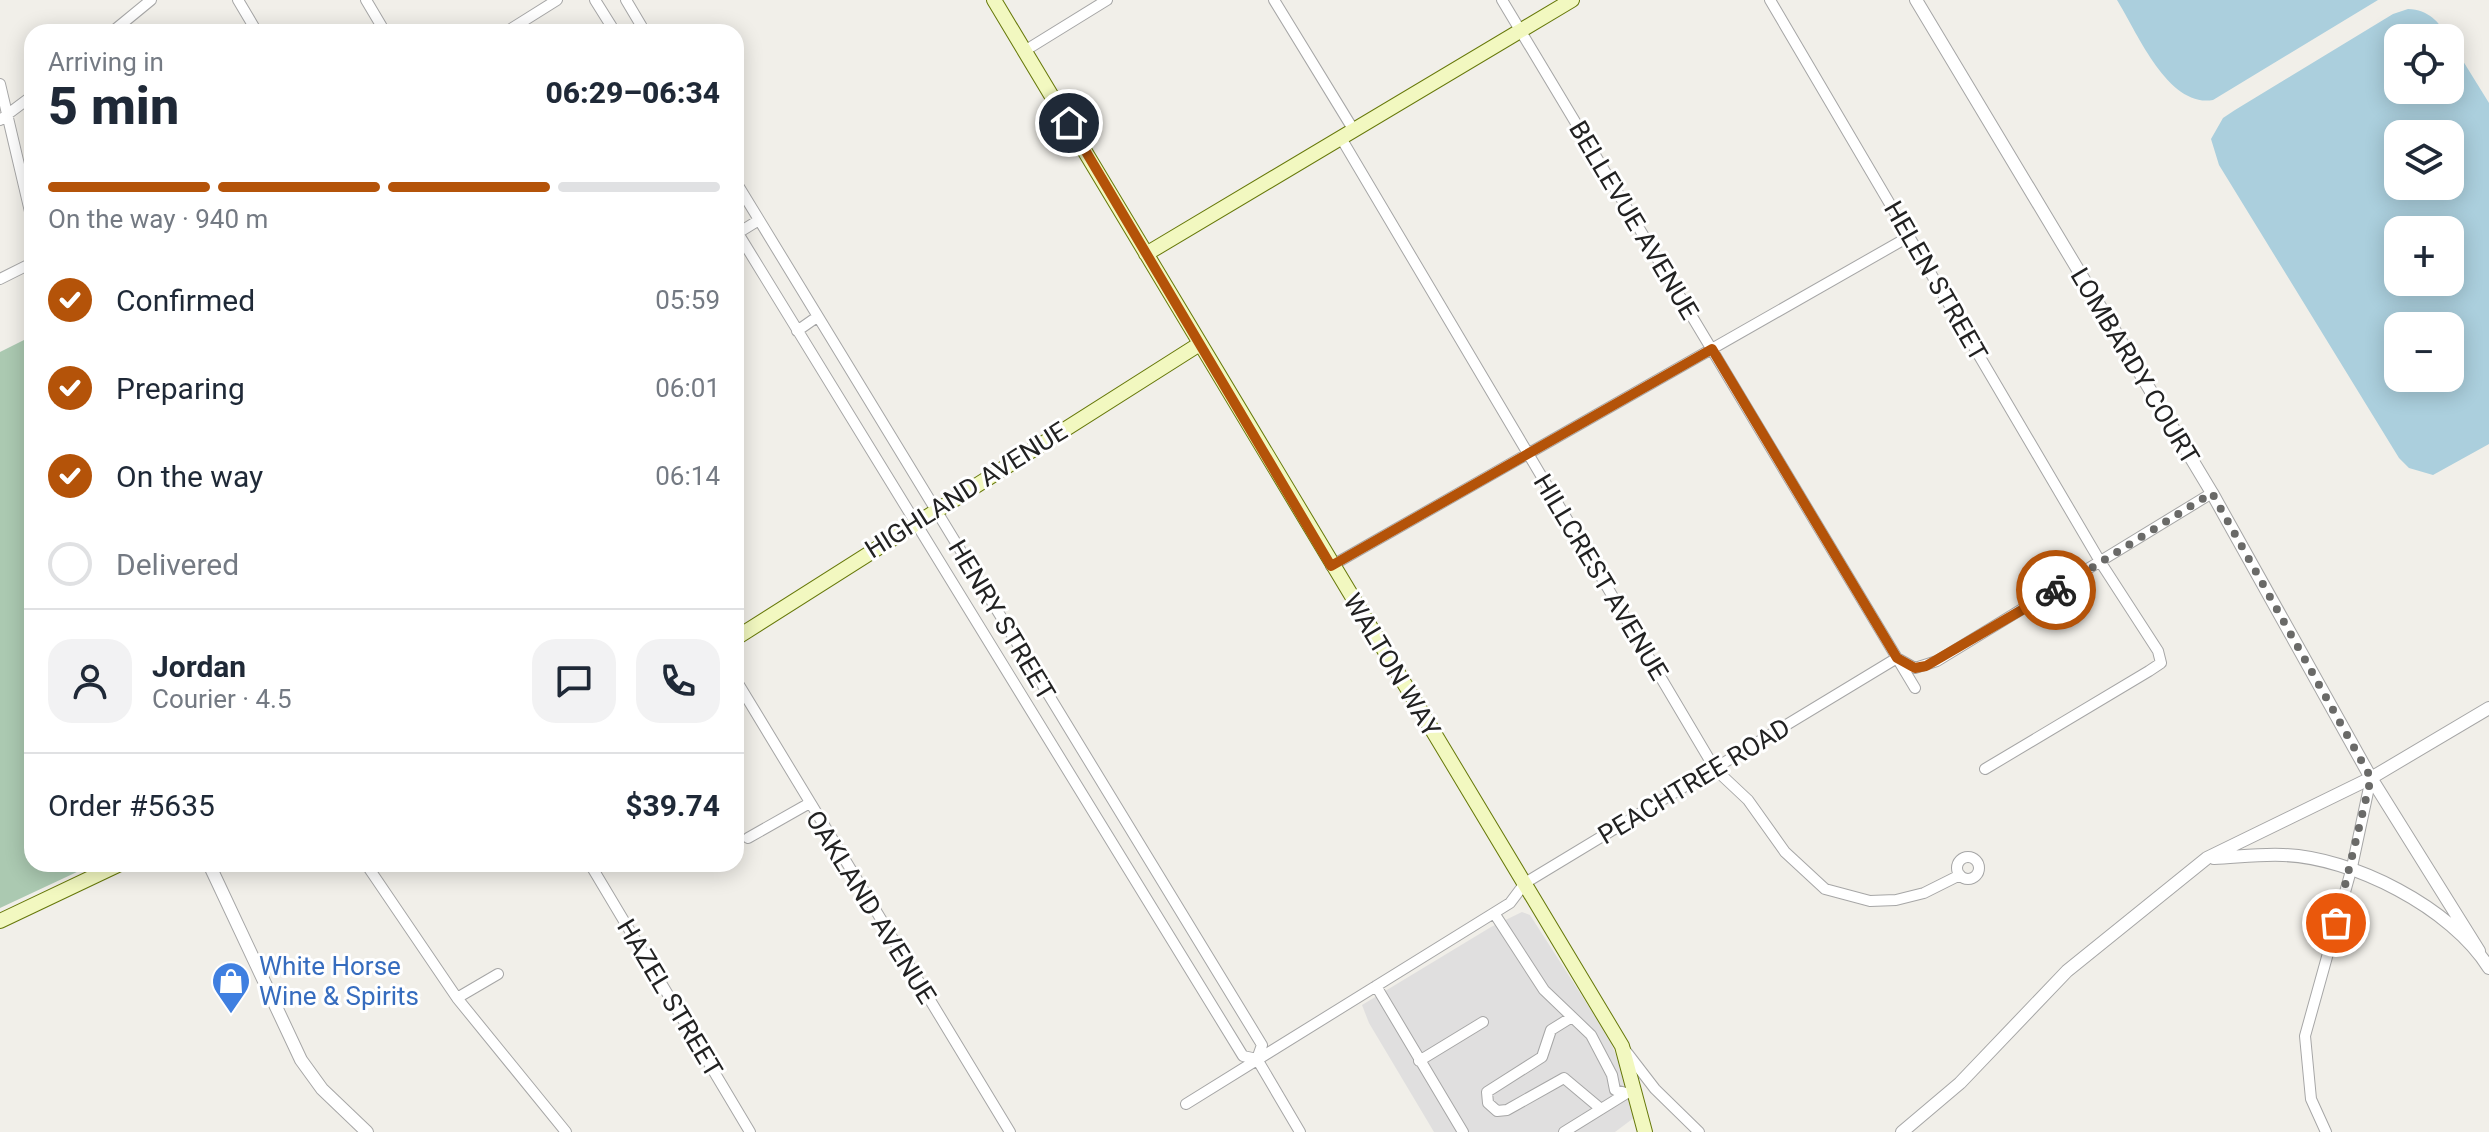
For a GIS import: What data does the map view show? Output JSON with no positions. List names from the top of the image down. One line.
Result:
{"streets":{"main road":["HIGHLAND AVENUE","WALTON WAY"],"street":["BELLEVUE AVENUE","HELEN STREET","LOMBARDY COURT","HILLCREST AVENUE","HENRY STREET","PEACHTREE ROAD","OAKLAND AVENUE","HAZEL STREET"]},"crossings":[["BELLEVUE AVENUE","PEACHTREE ROAD"],["HIGHLAND AVENUE","HENRY STREET"],["HIGHLAND AVENUE","WALTON WAY"],["HILLCREST AVENUE","PEACHTREE ROAD"],["HENRY STREET","PEACHTREE ROAD"],["WALTON WAY","PEACHTREE ROAD"]],"places":{"shop":["White Horse Wine & Spirits"]},"page":{"map_buttons":["+","−"],"heading":["5 min","Arriving in","06:29–06:34"],"panel":["Jordan","Courier · 4.5","Order #5635","$39.74"],"bar":"On the way · 940 m","list":[["Confirmed","05:59"],["Preparing","06:01"],["On the way","06:14"],"Delivered"]}}
